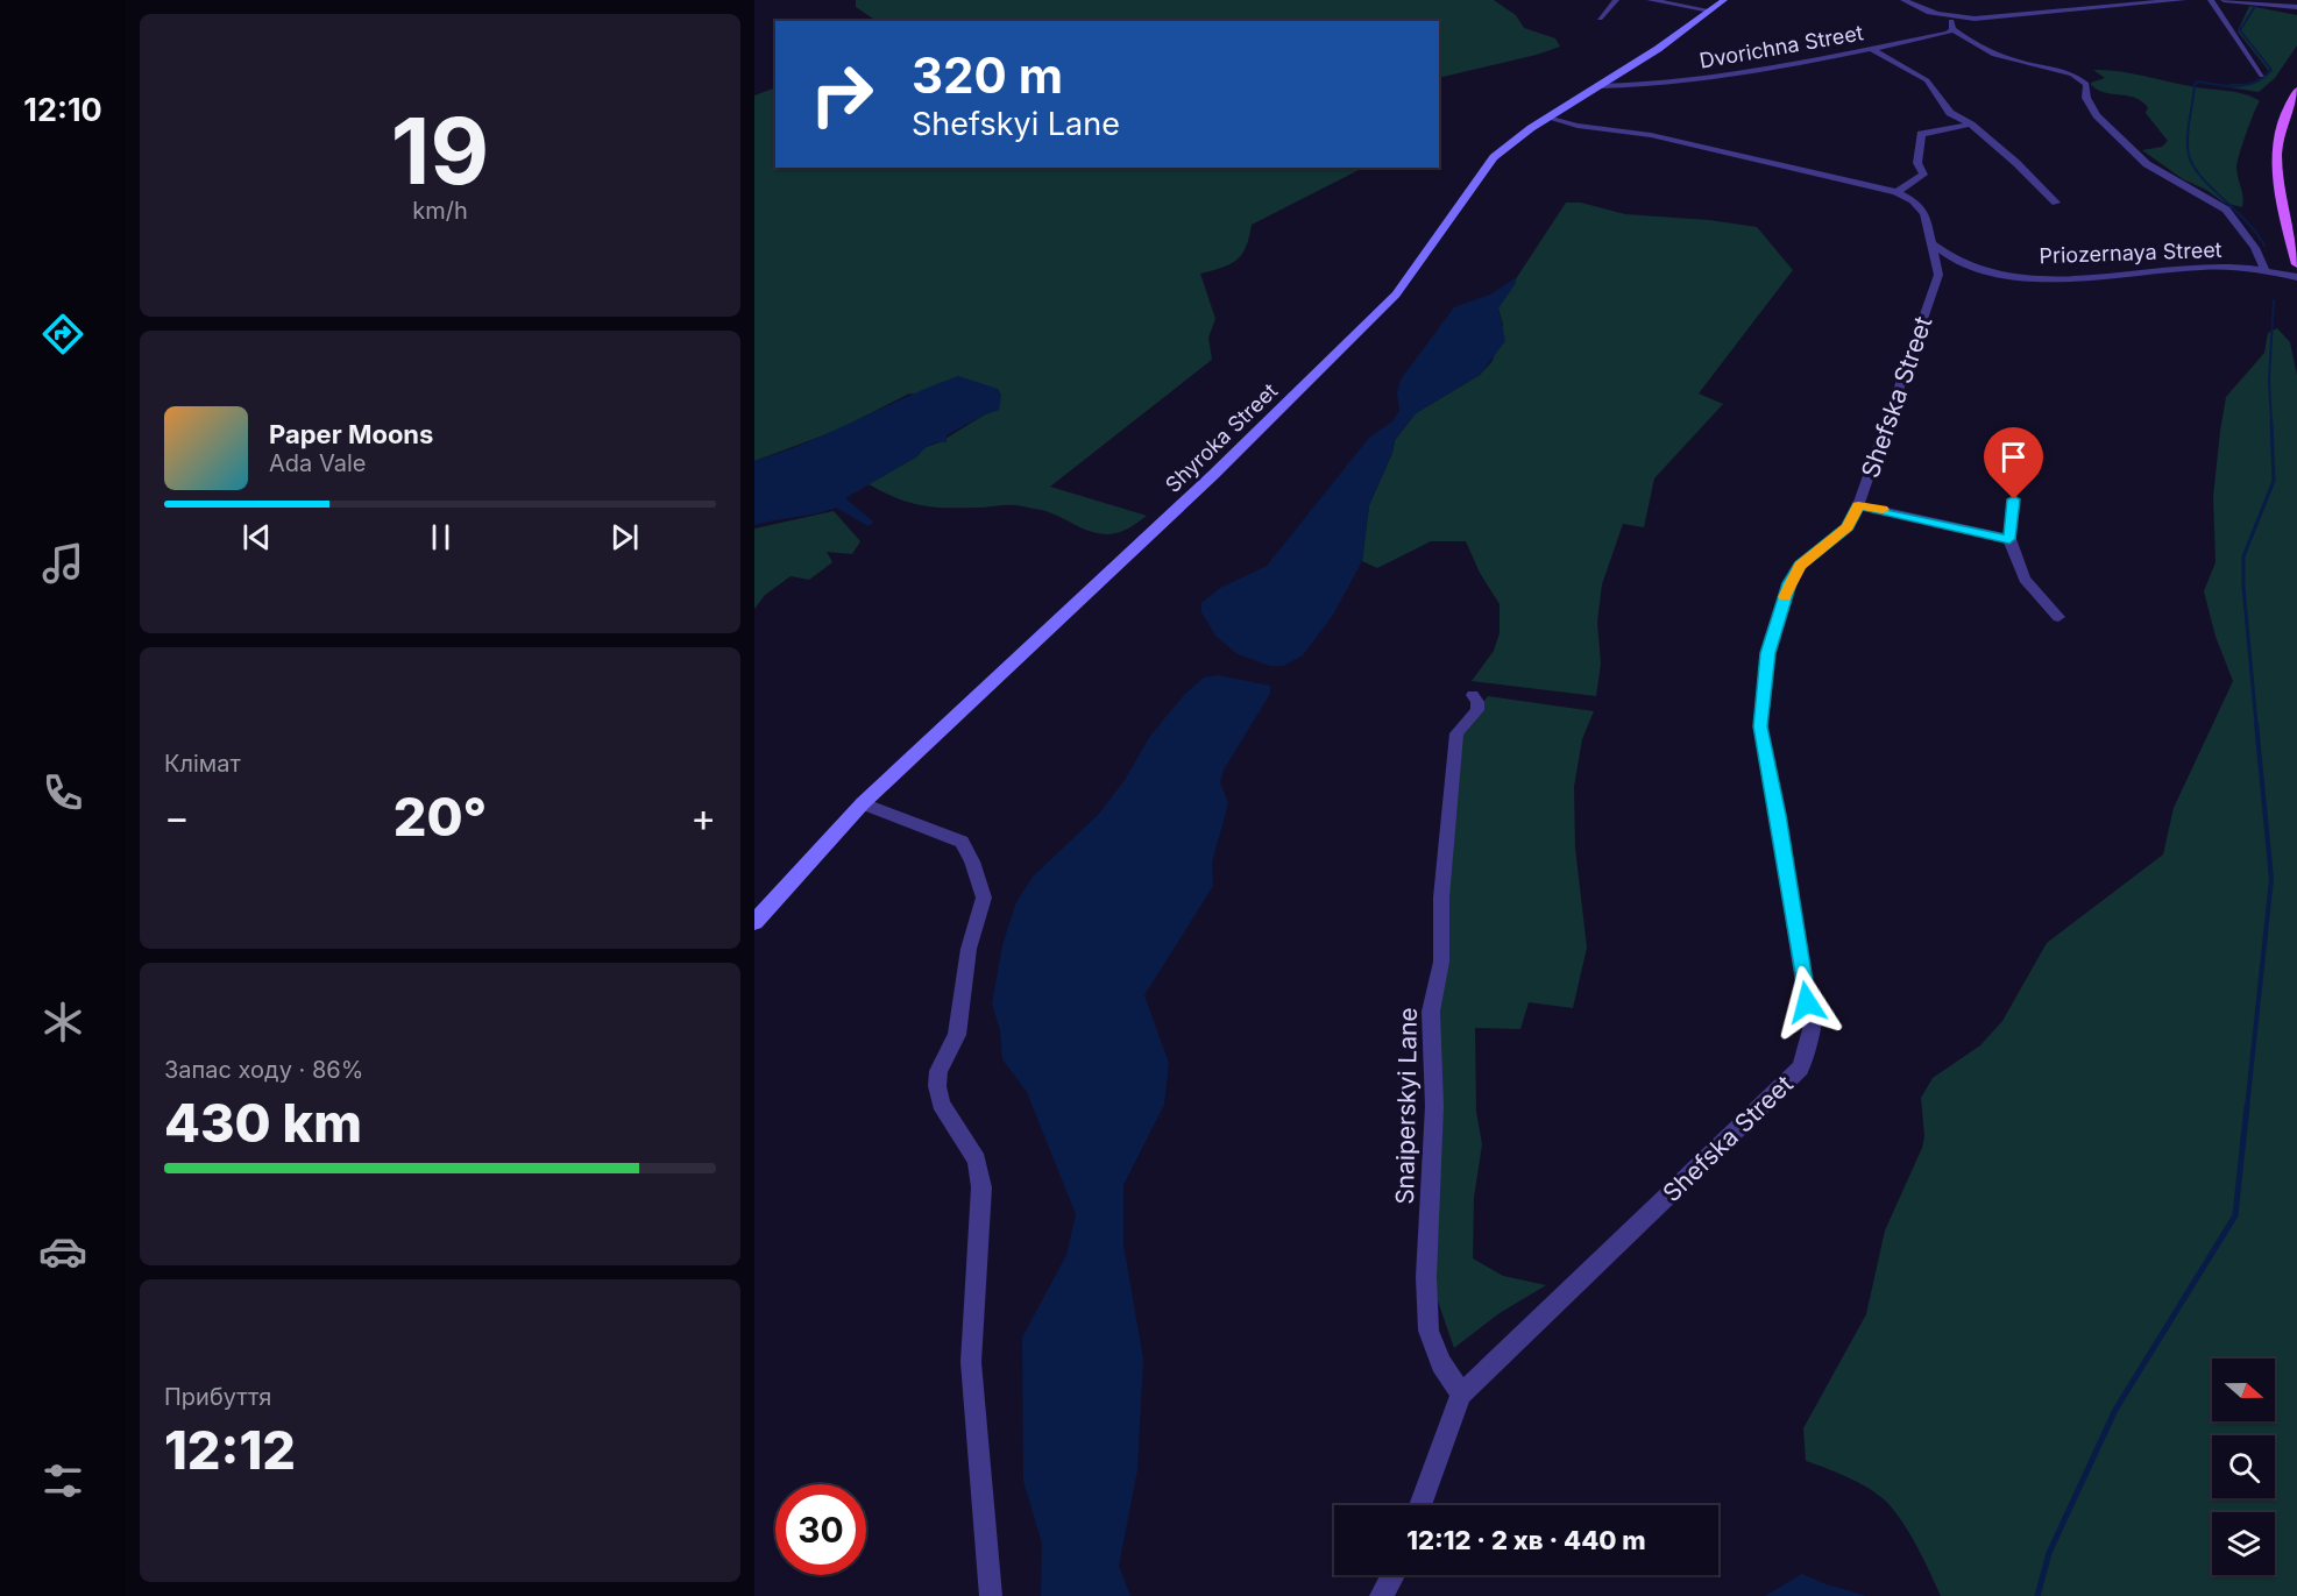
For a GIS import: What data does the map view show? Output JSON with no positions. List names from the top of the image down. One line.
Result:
{"streets":{"main road":["Shyroka Street"],"street":["Dvorichna Street","Priozernaya Street","Shefska Street","Snaiperskyi Lane"]},"crossings":[["Dvorichna Street","Shyroka Street"],["Shefska Street","Snaiperskyi Lane"]],"north":"right","page":{"tabs":"12:10","tile":[["19","km/h"],"Клімат",["Запас ходу · 86%","430 km"],["Прибуття","12:12"]],"turn":["320 m","Shefskyi Lane"],"song":["Paper Moons","Ada Vale"],"heat":["−","20°","+"],"limit":"30","trip":"12:12 · 2 хв · 440 m"}}
